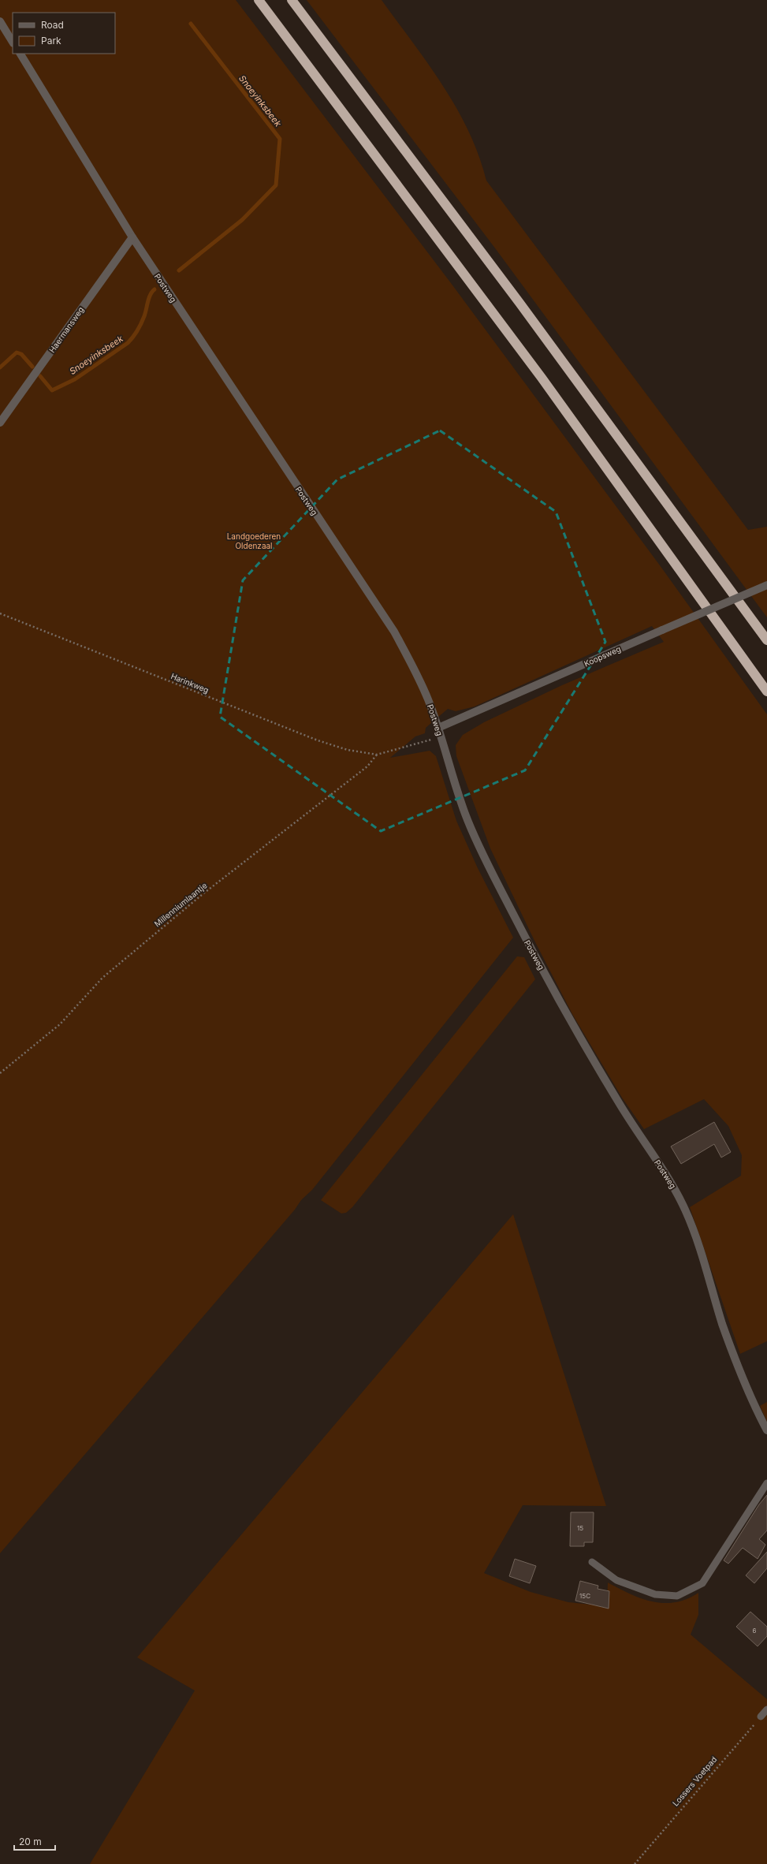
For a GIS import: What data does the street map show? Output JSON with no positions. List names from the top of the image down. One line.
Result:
{"streets":{"street":["Postweg","Haermansweg","Koopsweg"],"path":["Harinkweg","Millenniumlaantje","Lossers Voetpad"]},"crossings":[["Postweg","Haermansweg"],["Postweg","Koopsweg"],["Harinkweg","Millenniumlaantje"]],"water":["Snoeyinksbeek"],"parks":["Landgoederen Oldenzaal"],"house_numbers":["15","15C","6"],"legend":["Road","Park"],"scale_bar":"20 m"}
